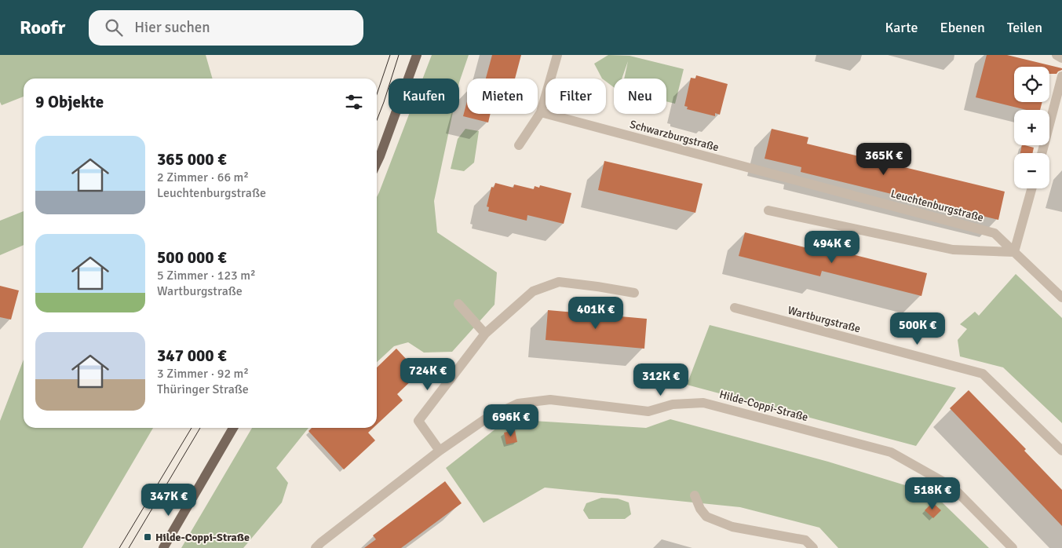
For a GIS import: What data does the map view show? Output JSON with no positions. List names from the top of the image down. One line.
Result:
{"streets":{"street":["Schwarzburgstraße","Leuchtenburgstraße","Wartburgstraße","Hilde-Coppi-Straße"]},"crossings":[["Schwarzburgstraße","Leuchtenburgstraße"]],"places":{"transit":["Hilde-Coppi-Straße"]},"page":{"header":"Roofr","search":"Hier suchen","nav":["Karte","Ebenen","Teilen"],"map_buttons":["+","−"],"chip":["Kaufen","Mieten","Filter","Neu"],"heading":"9 Objekte","list":[{"name":"365 000 €","note":"2 Zimmer · 66 m² · Leuchtenburgstraße"},{"name":"500 000 €","note":"5 Zimmer · 123 m² · Wartburgstraße"},{"name":"347 000 €","note":"3 Zimmer · 92 m² · Thüringer Straße"}],"price":["365K €","494K €","401K €","500K €","724K €","312K €","696K €","518K €","347K €"]}}
